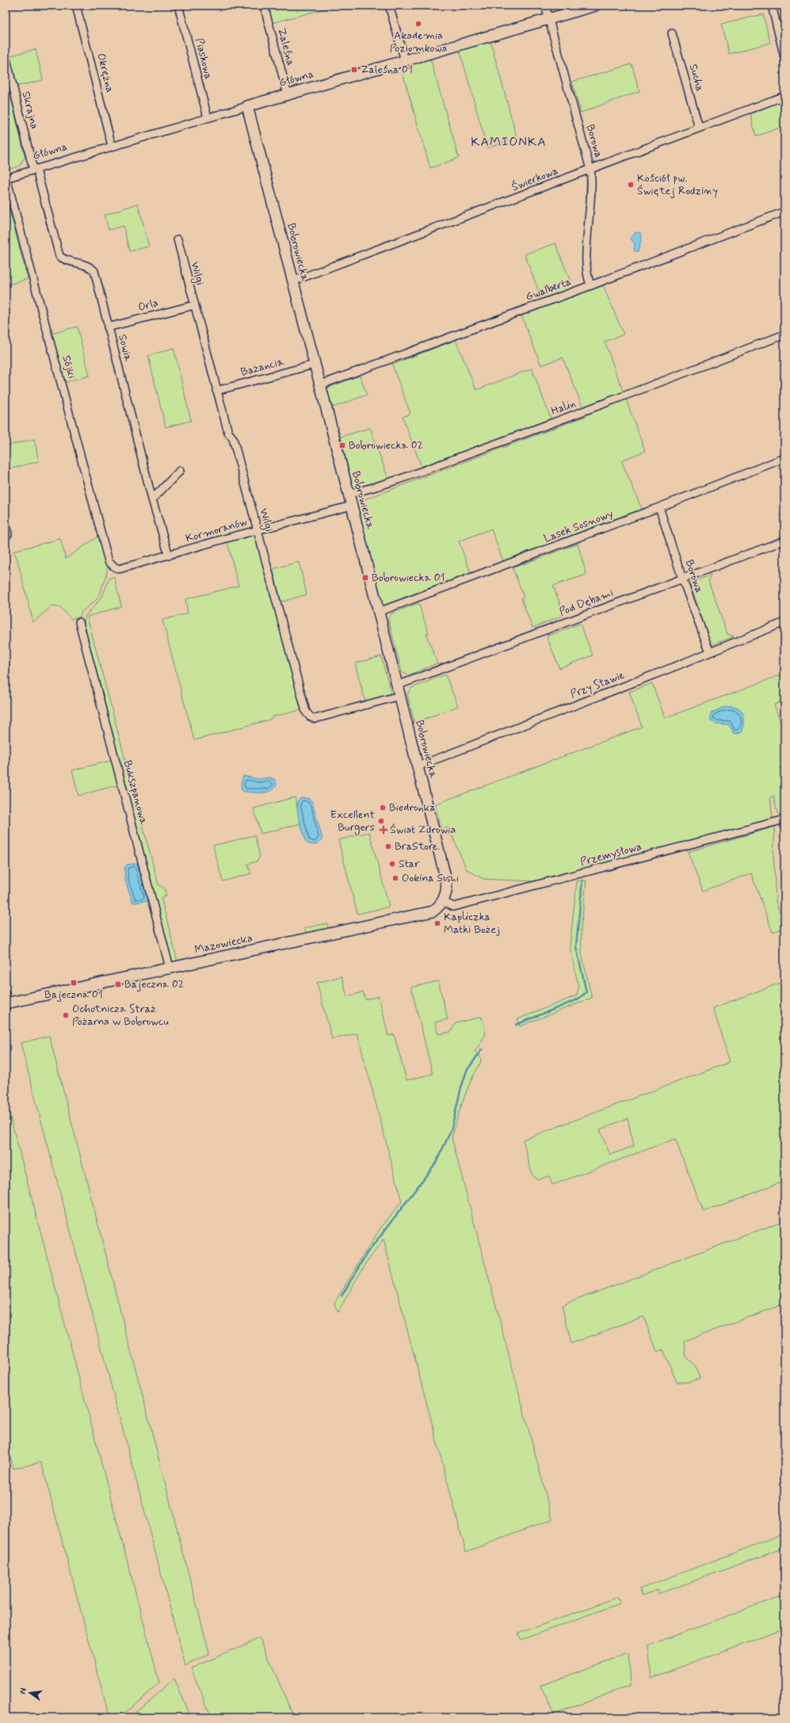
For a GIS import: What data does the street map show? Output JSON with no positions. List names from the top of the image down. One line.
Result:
{"streets":{"street":["Zaleśna","Piaskowa","Okrężna","Sucha","Główna","Skrajna","Borowa","Świerkowa","Bobrowiecka","Wilgi","Gwalberta","Orla","Sowia","Sójki","Bażancia","Halin","Lasek Sosnowy","Kormoranów","Pod Dębami","Przy Stawie","Bukszpanowa","Przemysłowa","Mazowiecka"]},"crossings":[["Zaleśna","Główna"],["Piaskowa","Główna"],["Okrężna","Główna"],["Sucha","Świerkowa"],["Główna","Skrajna"],["Główna","Borowa"],["Główna","Bobrowiecka"],["Główna","Sowia"],["Główna","Sójki"],["Skrajna","Sowia"],["Borowa","Świerkowa"],["Borowa","Gwalberta"],["Borowa","Lasek Sosnowy"],["Borowa","Pod Dębami"],["Borowa","Przy Stawie"],["Świerkowa","Bobrowiecka"],["Bobrowiecka","Wilgi"],["Bobrowiecka","Gwalberta"],["Bobrowiecka","Bażancia"],["Bobrowiecka","Halin"],["Bobrowiecka","Lasek Sosnowy"],["Bobrowiecka","Kormoranów"],["Bobrowiecka","Pod Dębami"],["Bobrowiecka","Przy Stawie"],["Bobrowiecka","Przemysłowa"],["Bobrowiecka","Mazowiecka"],["Wilgi","Orla"],["Wilgi","Bażancia"],["Wilgi","Kormoranów"],["Orla","Sowia"],["Sowia","Kormoranów"],["Sójki","Kormoranów"],["Bukszpanowa","Mazowiecka"],["Przemysłowa","Mazowiecka"]],"districts":["KAMIONKA"],"places":{"other":["Akademia Poziomkowa","Kościół pw. Świętej Rodziny","Biedronka","Excellent Burgers","BraStore.","Star","Ookina Sushi","Kapliczka Matki Bożej","Ochotnicza Straż Pożarna w Bobrowcu"],"transit":["Zaleśna 01","Bobrowiecka 02","Bobrowiecka 01","Bajeczna 01","Bajeczna 02"],"health":["Świat Zdrowia"]},"north":"left"}
